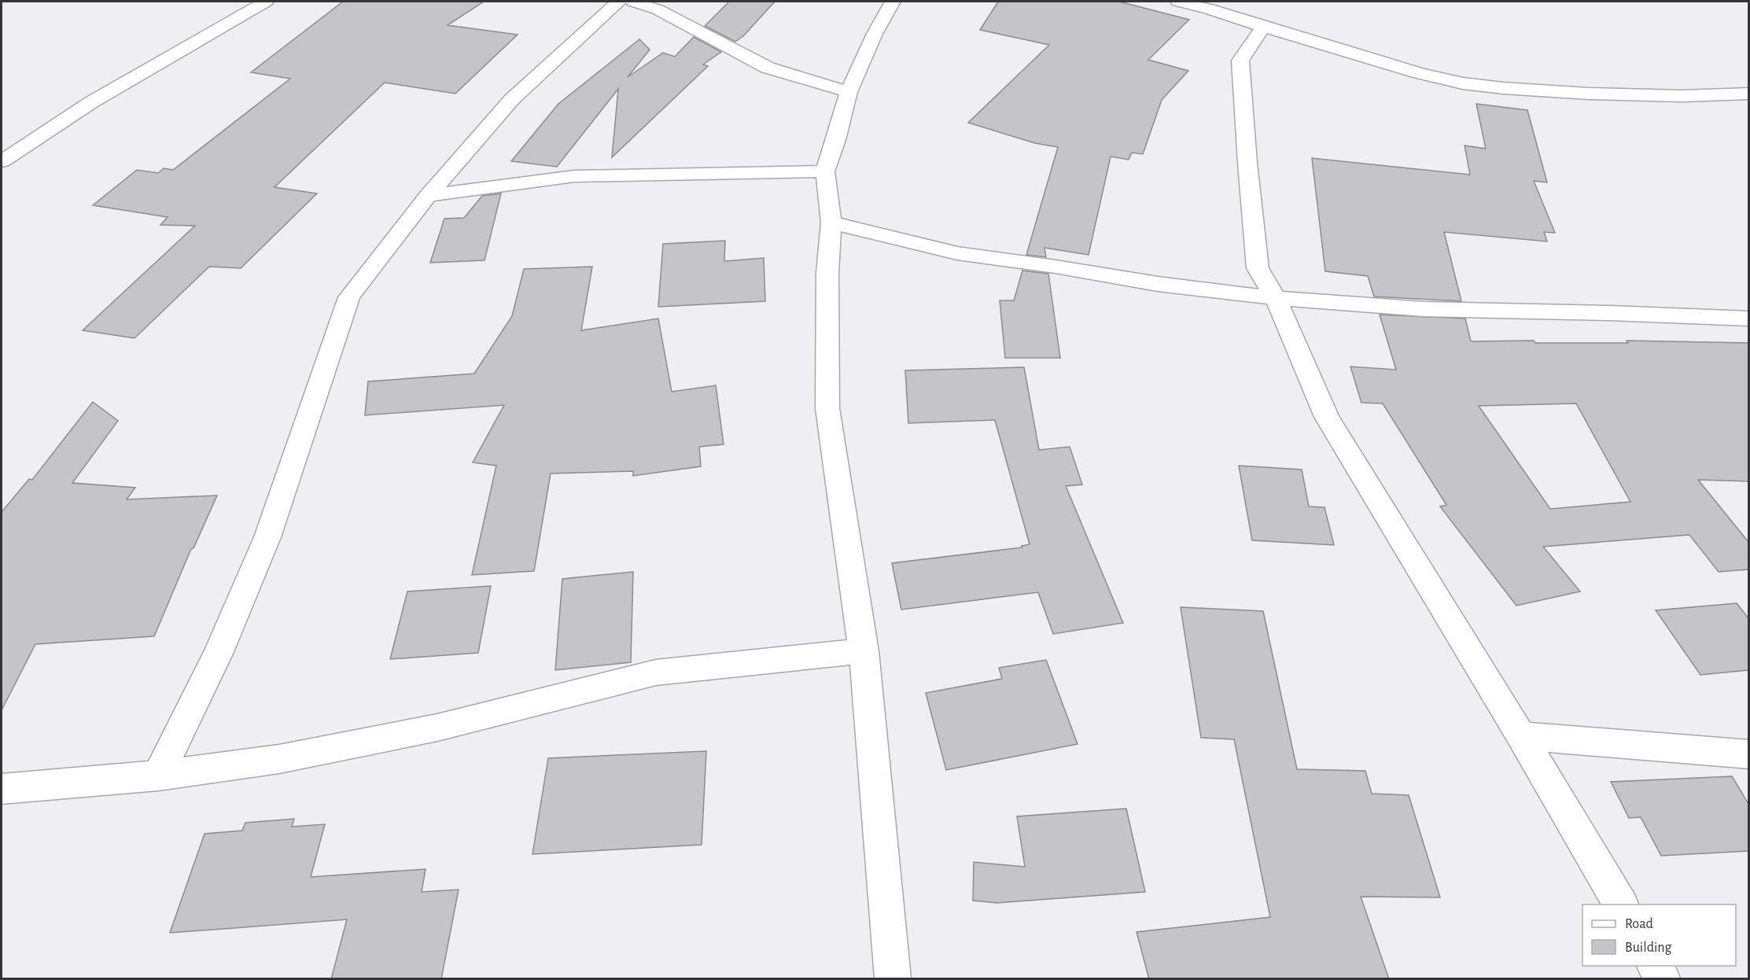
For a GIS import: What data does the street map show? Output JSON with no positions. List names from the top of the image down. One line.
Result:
{"legend":["Road","Building"]}
